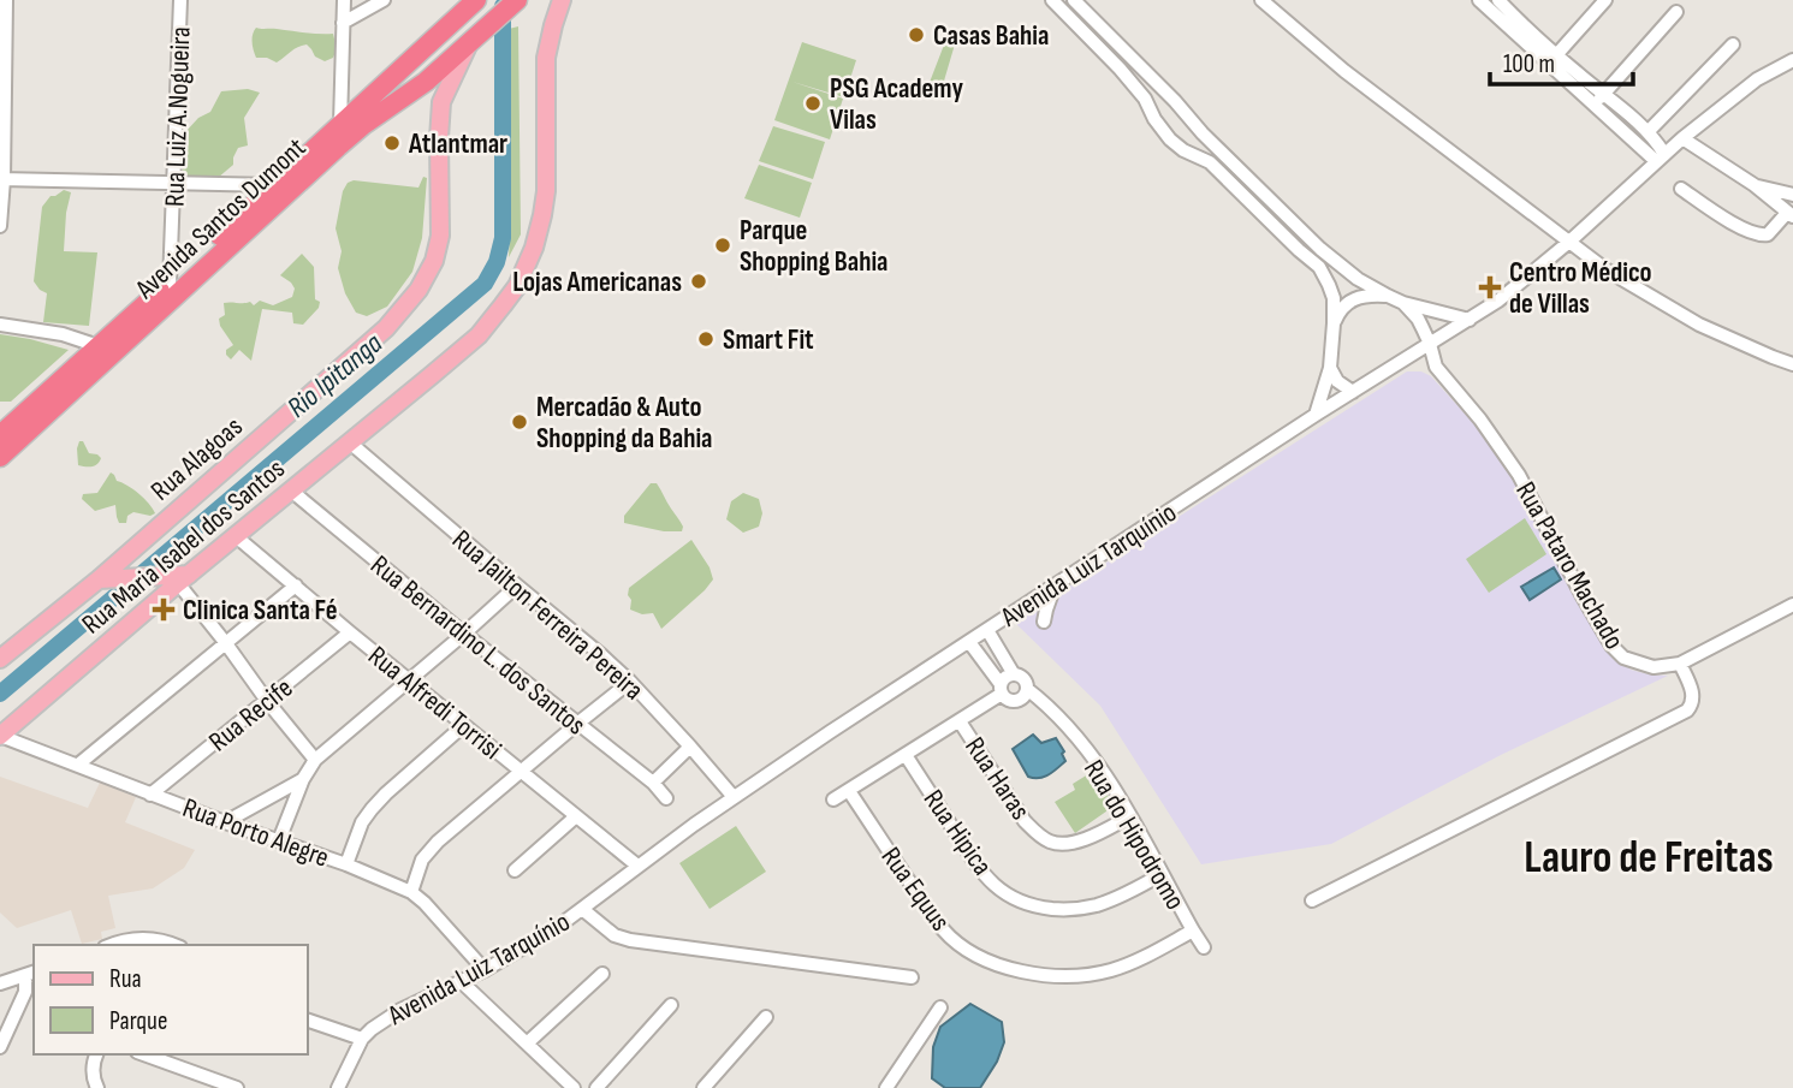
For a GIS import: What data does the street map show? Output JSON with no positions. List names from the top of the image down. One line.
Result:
{"streets":{"highway":["Avenida Santos Dumont"],"main road":["Rua Alagoas","Rua Maria Isabel dos Santos"],"street":["Rua Luiz A.Nogueira","Avenida Luiz Tarquínio","Rua Pataro Machado","Rua Jailton Ferreira Pereira","Rua Bernardino L. dos Santos","Rua Alfredi Torrisi","Rua Recife","Rua Haras","Rua Porto Alegre","Rua Hipica","Rua do Hipodromo","Rua Equus"]},"crossings":[["Rua Luiz A.Nogueira","Avenida Santos Dumont"],["Avenida Santos Dumont","Rua Alagoas"],["Rua Maria Isabel dos Santos","Rua Jailton Ferreira Pereira"],["Rua Maria Isabel dos Santos","Rua Bernardino L. dos Santos"],["Rua Maria Isabel dos Santos","Rua Alfredi Torrisi"],["Rua Maria Isabel dos Santos","Rua Porto Alegre"],["Avenida Luiz Tarquínio","Rua Pataro Machado"],["Avenida Luiz Tarquínio","Rua Jailton Ferreira Pereira"],["Avenida Luiz Tarquínio","Rua Alfredi Torrisi"],["Avenida Luiz Tarquínio","Rua Porto Alegre"],["Rua Alfredi Torrisi","Rua Recife"],["Rua Recife","Rua Porto Alegre"],["Rua Haras","Rua do Hipodromo"],["Rua Hipica","Rua do Hipodromo"],["Rua do Hipodromo","Rua Equus"]],"districts":["Lauro de Freitas"],"water":["Rio Ipitanga"],"places":{"other":["Casas Bahia","PSG Academy Vilas","Atlantmar","Parque Shopping Bahia","Lojas Americanas","Smart Fit","Mercadão & Auto Shopping da Bahia"],"health":["Centro Médico de Villas","Clinica Santa Fé"]},"legend":["Rua","Parque"],"scale_bar":"100 m"}
